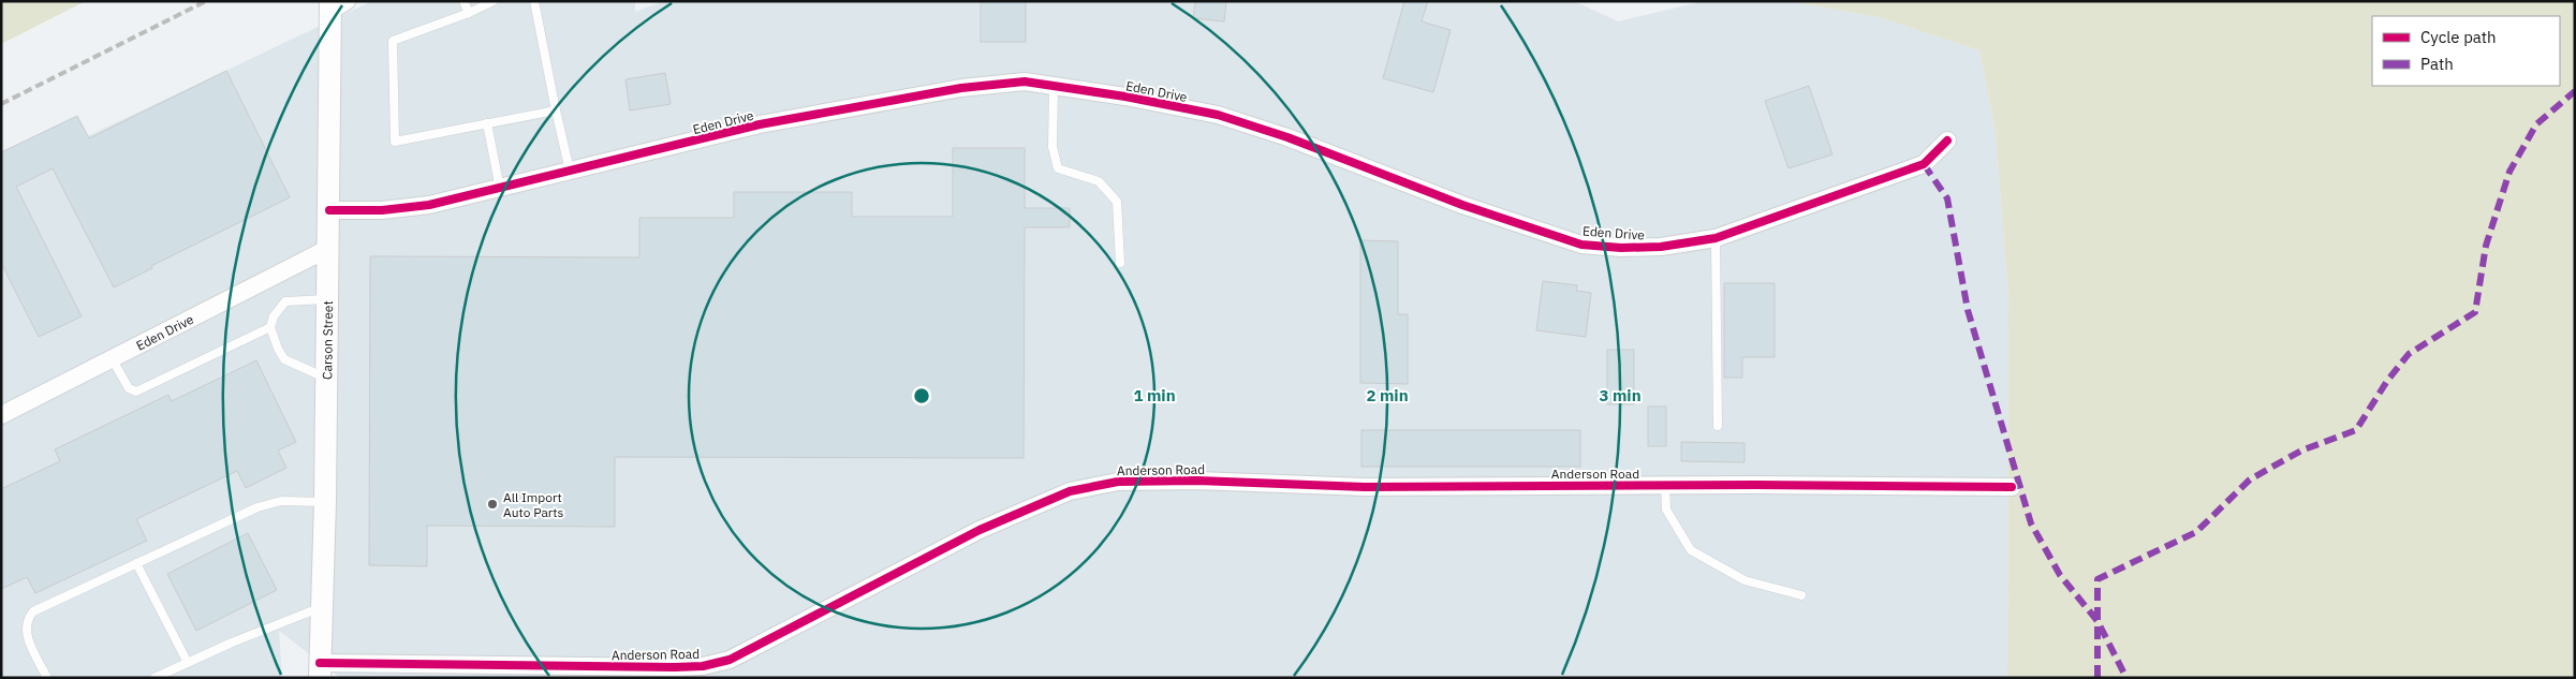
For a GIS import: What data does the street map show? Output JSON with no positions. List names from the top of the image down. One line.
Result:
{"streets":{"street":["Eden Drive","Carson Street","Anderson Road"]},"crossings":[["Eden Drive","Carson Street"],["Carson Street","Anderson Road"]],"places":["All Import Auto Parts"],"legend":["Cycle path","Path"],"rings":["1 min","2 min","3 min"]}
